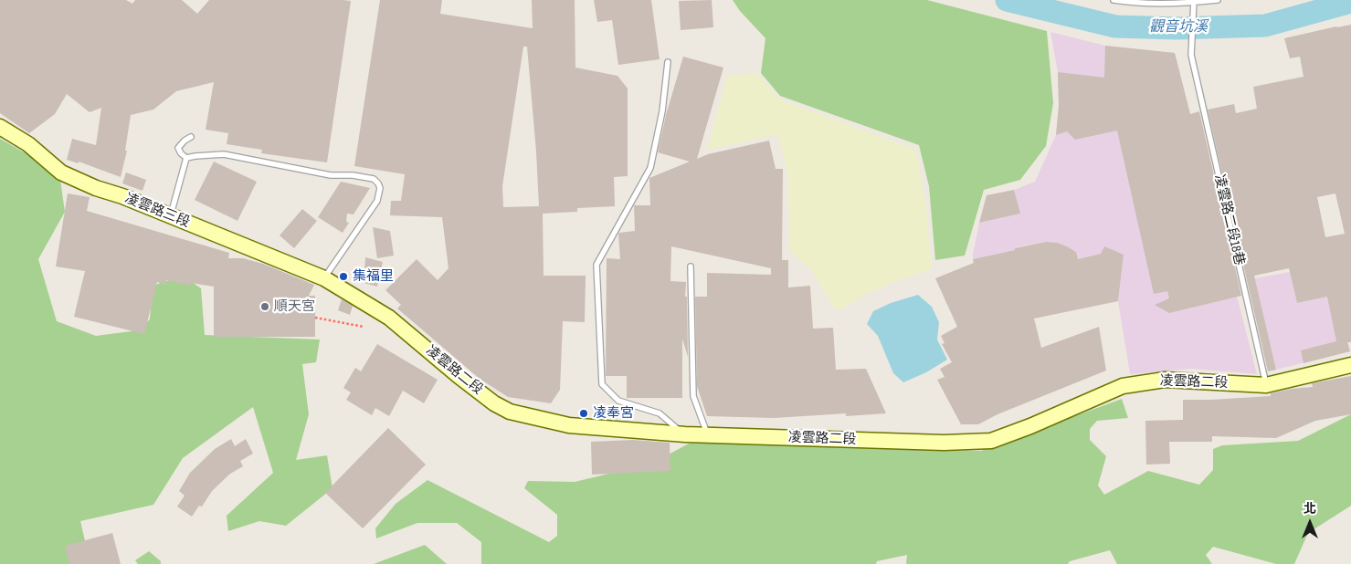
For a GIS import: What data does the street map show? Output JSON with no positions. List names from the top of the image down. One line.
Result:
{"streets":{"street":["凌雲路三段","凌雲路二段"],"lane":["凌雲路二段18巷"]},"crossings":[["凌雲路三段","凌雲路二段"],["凌雲路二段18巷","凌雲路二段"]],"water":["觀音坑溪"],"places":["集福里","順天宮","凌奉宮"],"north":"top"}
